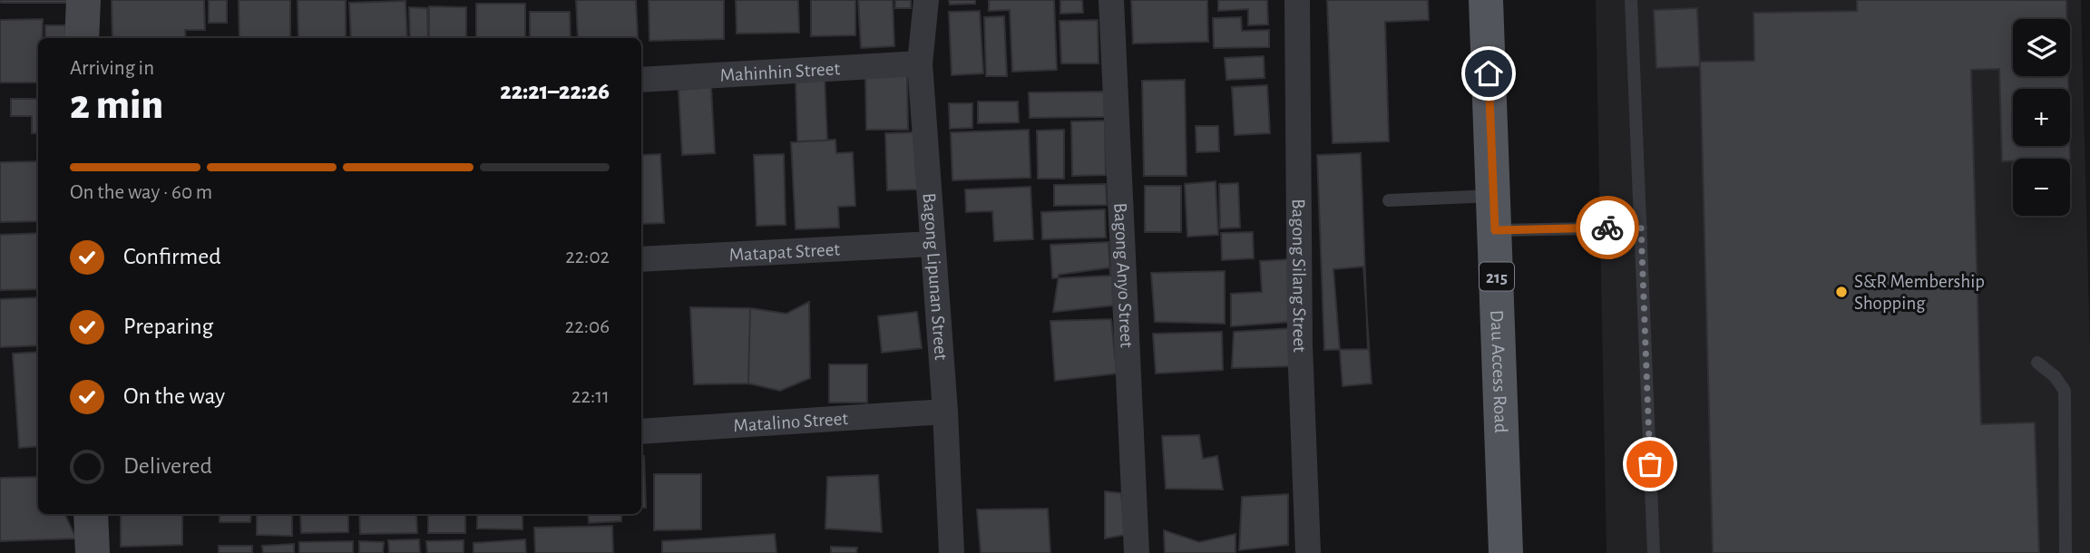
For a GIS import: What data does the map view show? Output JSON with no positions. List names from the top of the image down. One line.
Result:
{"streets":{"main road":["215","Dau Access Road"],"street":["Mahinhin Street","Matapat Street","Bagong Lipunan Street","Bagong Anyo Street","Bagong Silang Street","Matalino Street"]},"crossings":[["Mahinhin Street","Bagong Lipunan Street"],["Matapat Street","Bagong Lipunan Street"],["Bagong Lipunan Street","Matalino Street"]],"places":["S&R Membership Shopping"],"page":{"map_buttons":["+","−"],"heading":["2 min","Arriving in","22:21–22:26"],"bar":"On the way · 60 m","list":[["Confirmed","22:02"],["Preparing","22:06"],["On the way","22:11"],"Delivered"]}}
